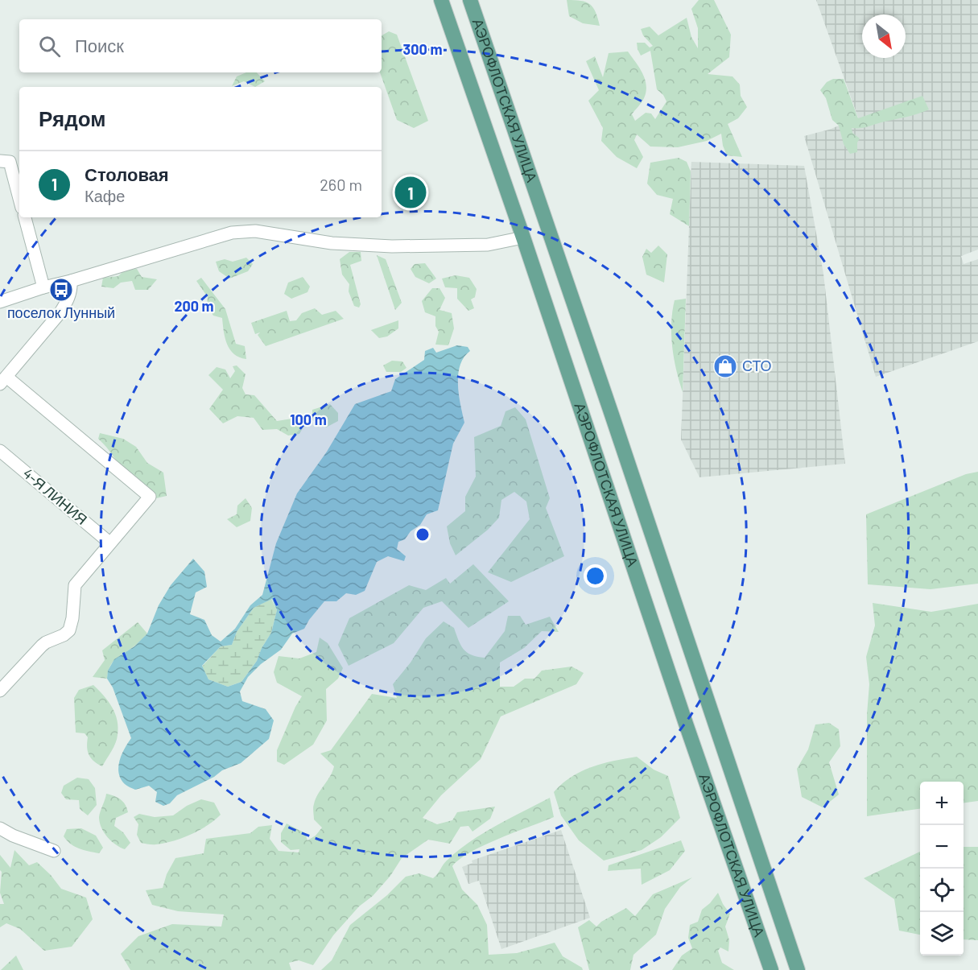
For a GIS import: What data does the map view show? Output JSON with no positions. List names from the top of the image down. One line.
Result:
{"streets":{"main road":["АЭРОФЛОТСКАЯ УЛИЦА"],"street":["4-Я ЛИНИЯ"]},"places":{"bus stop":["поселок Лунный"],"shop":["СТО"]},"north":"bottom right","page":{"search":"Поиск","heading":"Рядом","list":[{"mark":"1","name":"Столовая","note":"Кафе","value":"260 m"}],"pins":"1","map_buttons":["+","−"]},"rings":["300 m","200 m","100 m"]}
